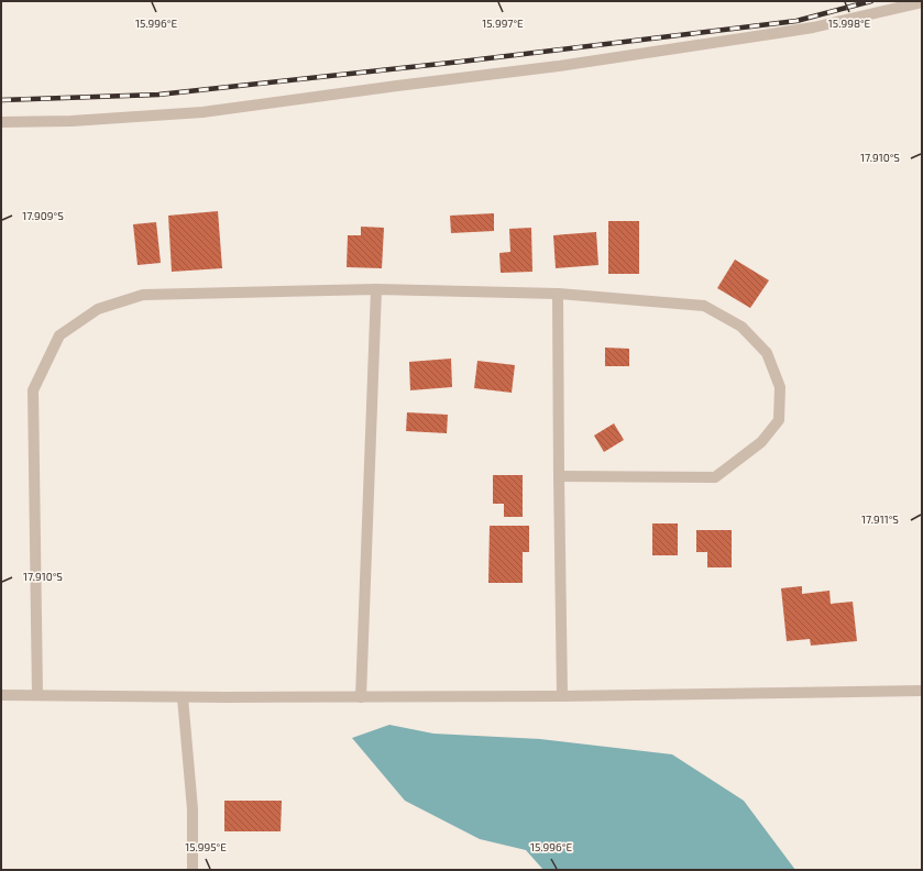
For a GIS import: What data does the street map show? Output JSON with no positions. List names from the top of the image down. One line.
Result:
{"coordinates":["15.996°E","15.997°E","15.998°E","17.910°S","17.909°S","17.911°S","15.995°E"]}
